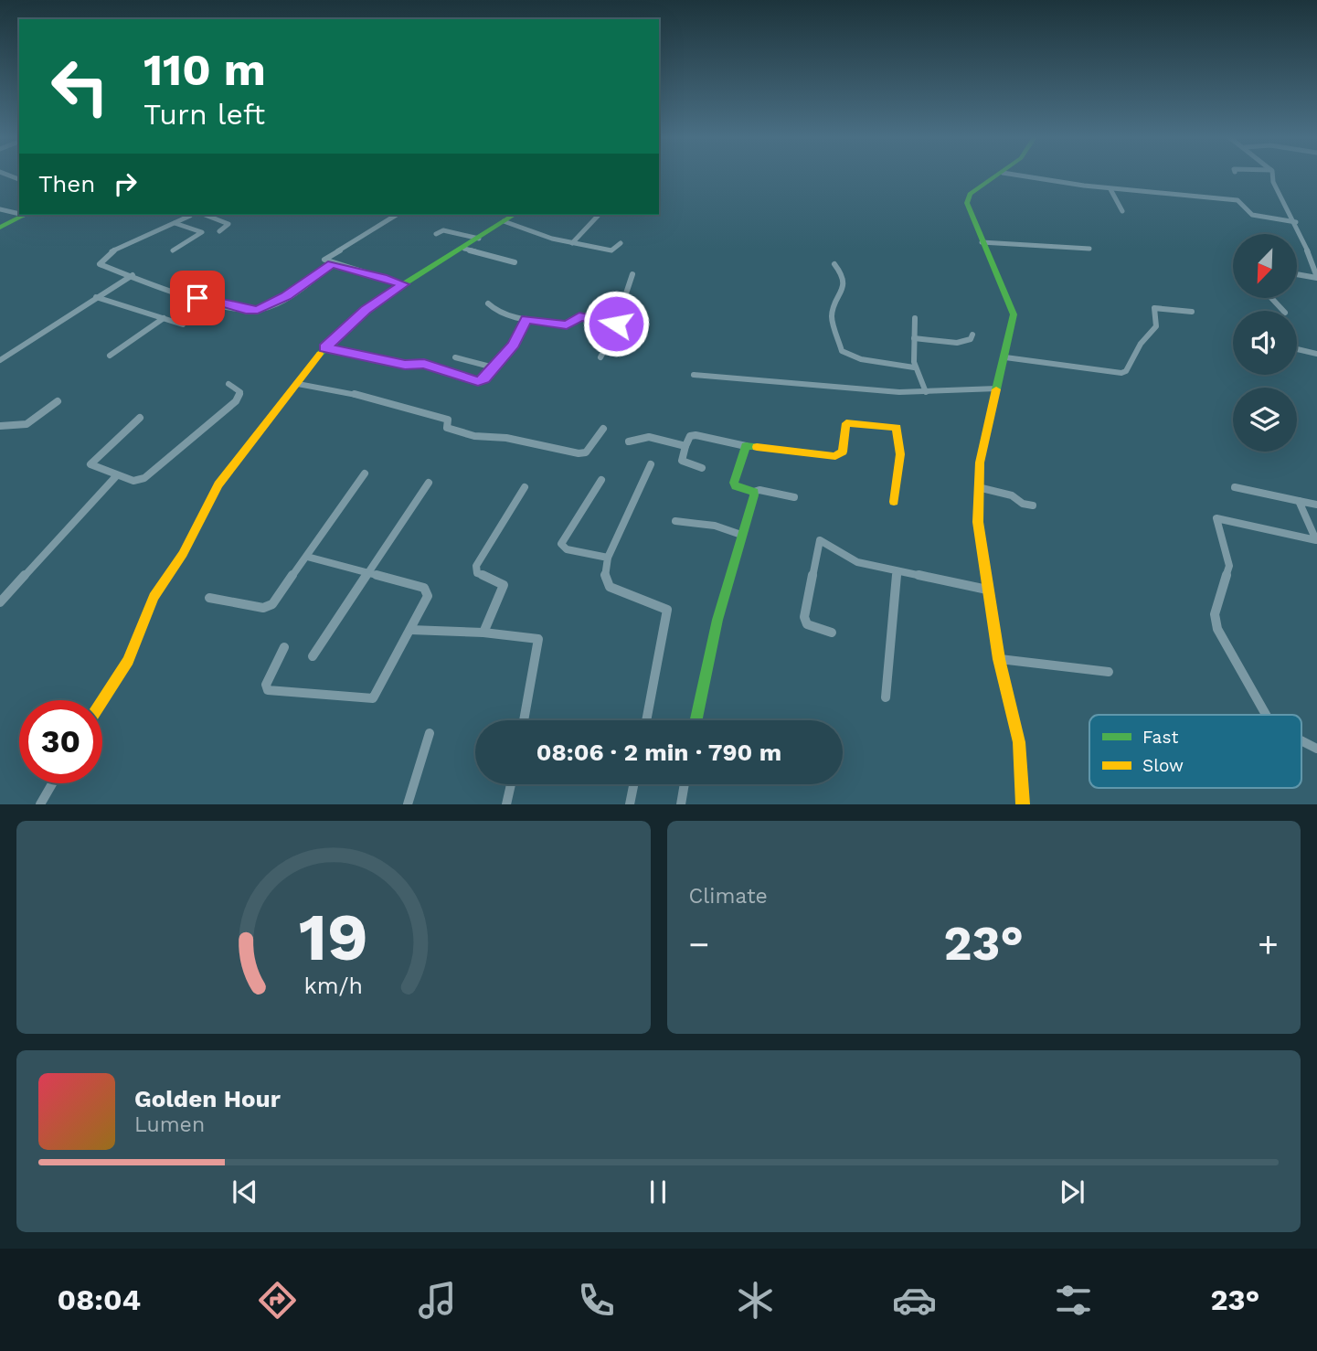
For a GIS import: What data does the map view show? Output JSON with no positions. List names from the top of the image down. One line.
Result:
{"legend":["Fast","Slow"],"north":"bottom left","page":{"turn":["110 m","Turn left"],"then":"Then","limit":"30","trip":"08:06 · 2 min · 790 m","tile":"Climate","heat":["−","23°","+"],"song":["Golden Hour","Lumen"],"tabs":["08:04","23°"],"gauge":["19","km/h"]}}
